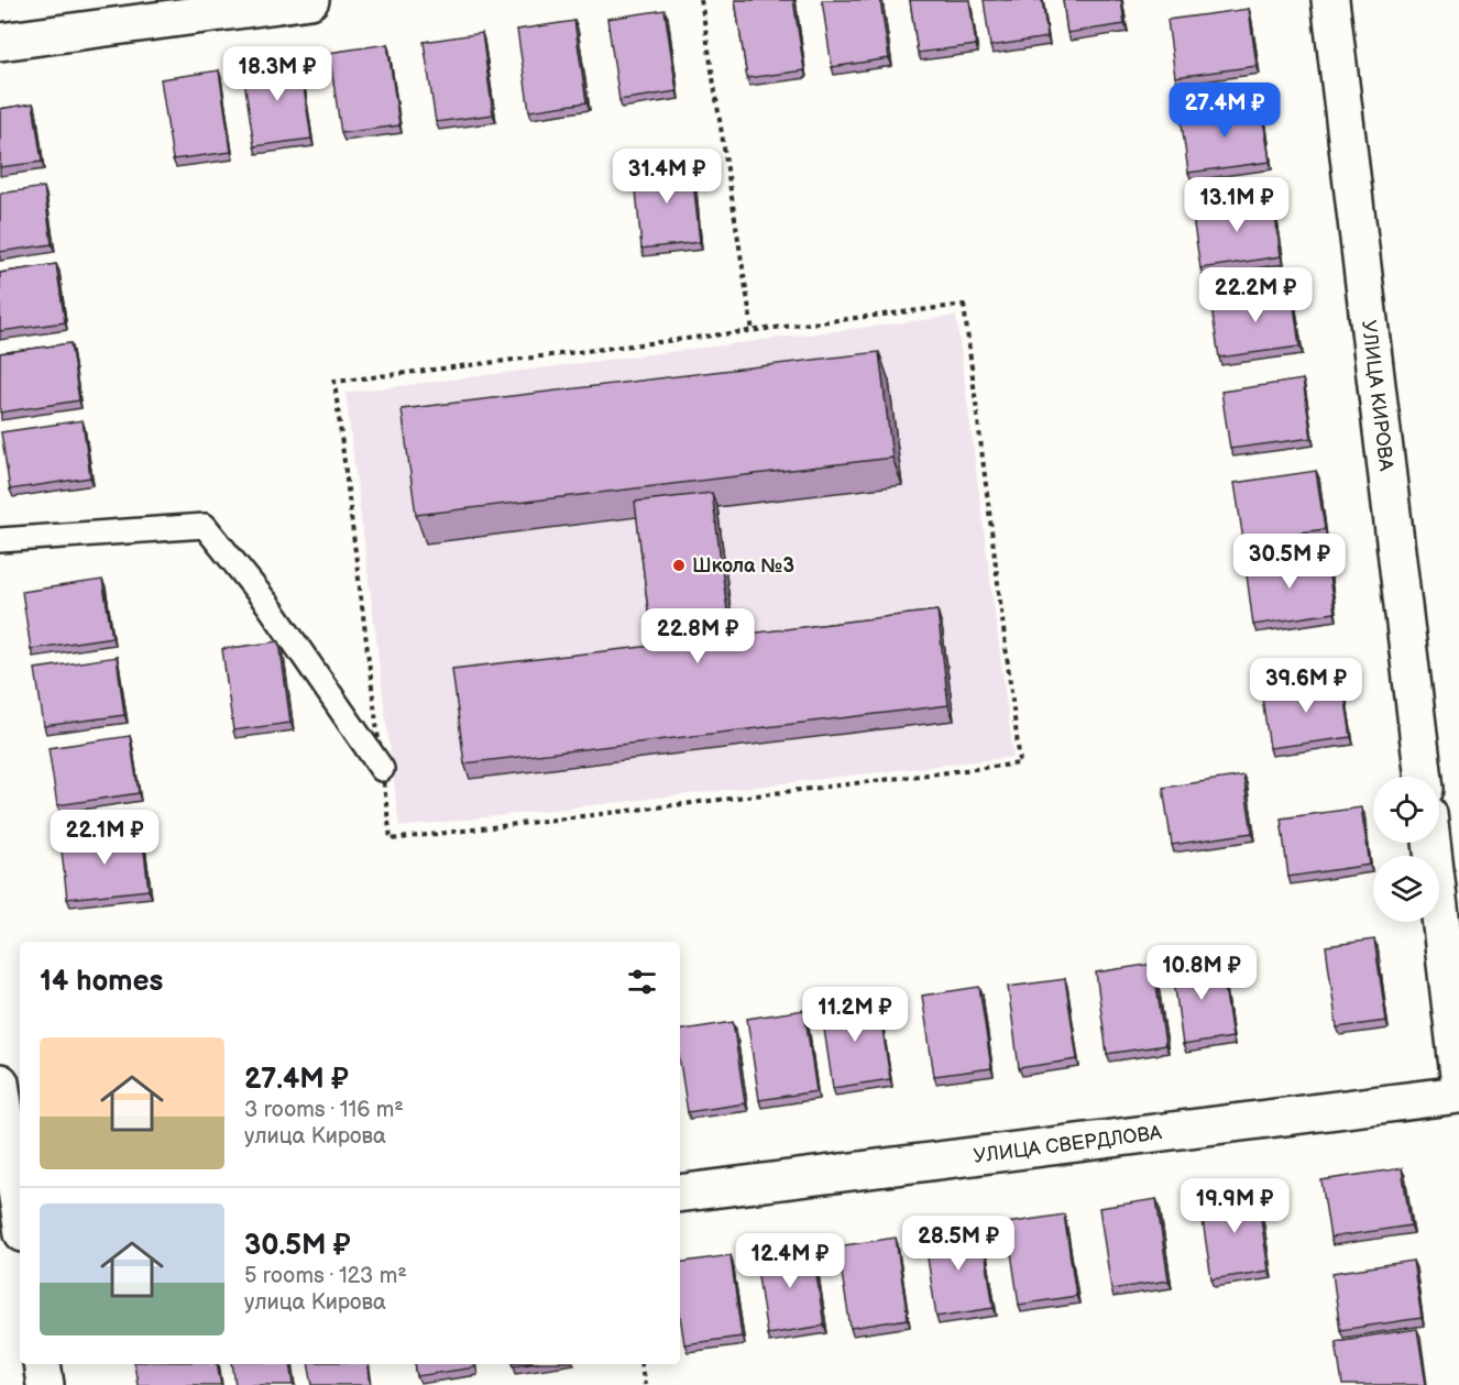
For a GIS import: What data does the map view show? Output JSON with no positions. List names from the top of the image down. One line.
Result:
{"streets":{"street":["УЛИЦА КИРОВА","УЛИЦА СВЕРДЛОВА"]},"places":["Школа №3"],"page":{"price":["18.3M ₽","27.4M ₽","31.4M ₽","13.1M ₽","22.2M ₽","30.5M ₽","22.8M ₽","39.6M ₽","22.1M ₽","10.8M ₽","11.2M ₽","19.9M ₽","28.5M ₽","12.4M ₽"],"heading":"14 homes","list":[{"name":"27.4M ₽","note":"3 rooms · 116 m² · улица Кирова"},{"name":"30.5M ₽","note":"5 rooms · 123 m² · улица Кирова"}]}}
